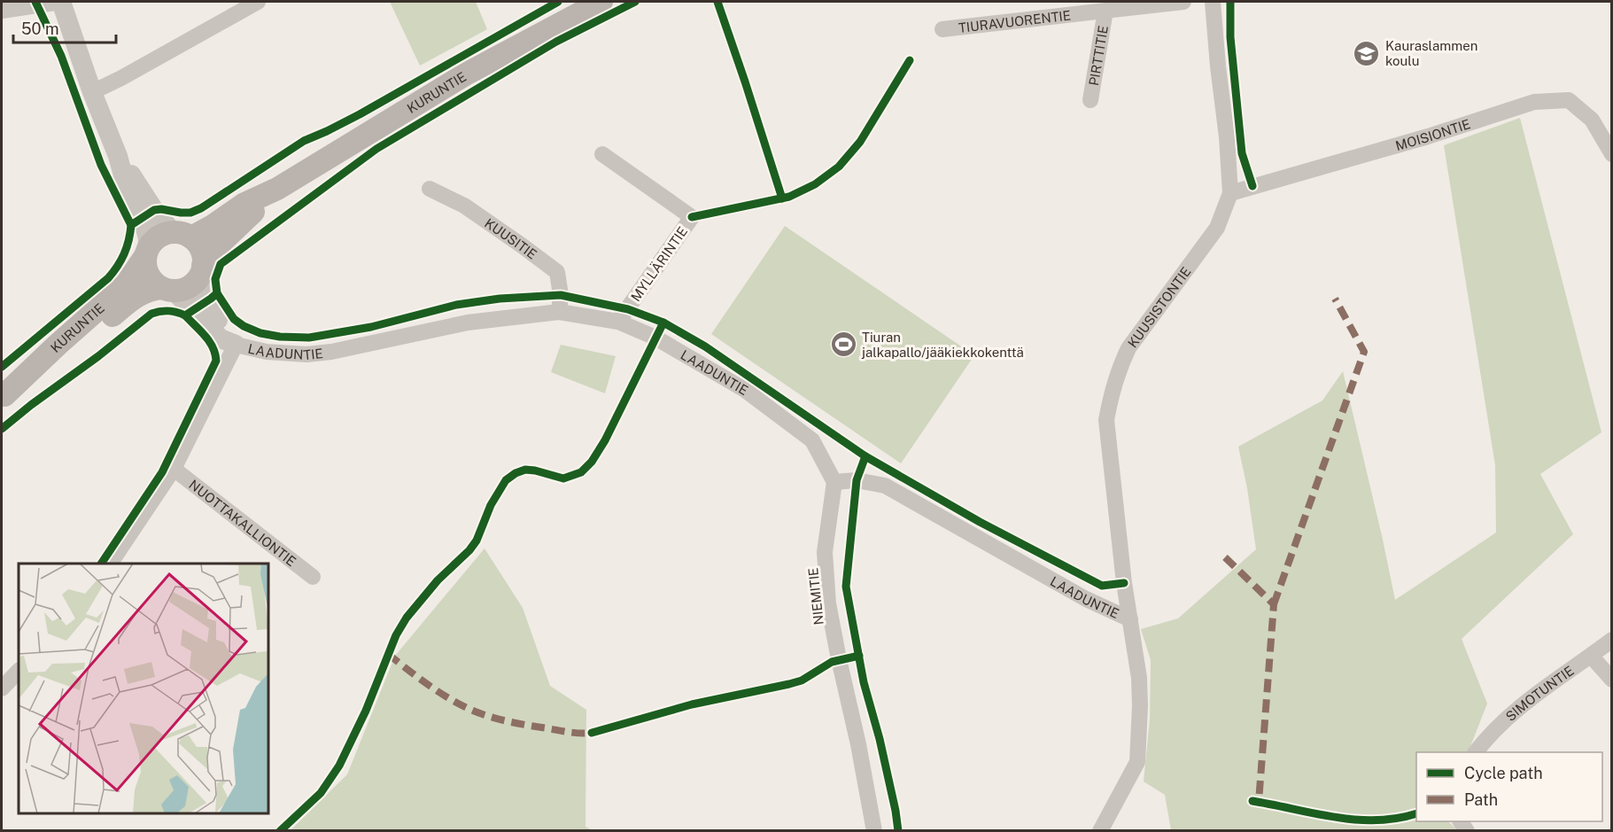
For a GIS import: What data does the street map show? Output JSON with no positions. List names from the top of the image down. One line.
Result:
{"streets":{"main road":["KURUNTIE"],"street":["TIURAVUORENTIE","PIRTTITIE","MOISIONTIE","KUUSITIE","MYLLÄRINTIE","KUUSISTONTIE","LAADUNTIE","NUOTTAKALLIONTIE","NIEMITIE","SIMOTUNTIE"]},"crossings":[["TIURAVUORENTIE","PIRTTITIE"],["KURUNTIE","LAADUNTIE"],["MOISIONTIE","KUUSISTONTIE"],["KUUSITIE","LAADUNTIE"],["MYLLÄRINTIE","LAADUNTIE"],["KUUSISTONTIE","LAADUNTIE"],["LAADUNTIE","NIEMITIE"]],"places":{"school or university":["Kauraslammen koulu"],"sports":["Tiuran jalkapallo/jääkiekkokenttä"]},"legend":["Cycle path","Path"],"scale_bar":"50 m"}
